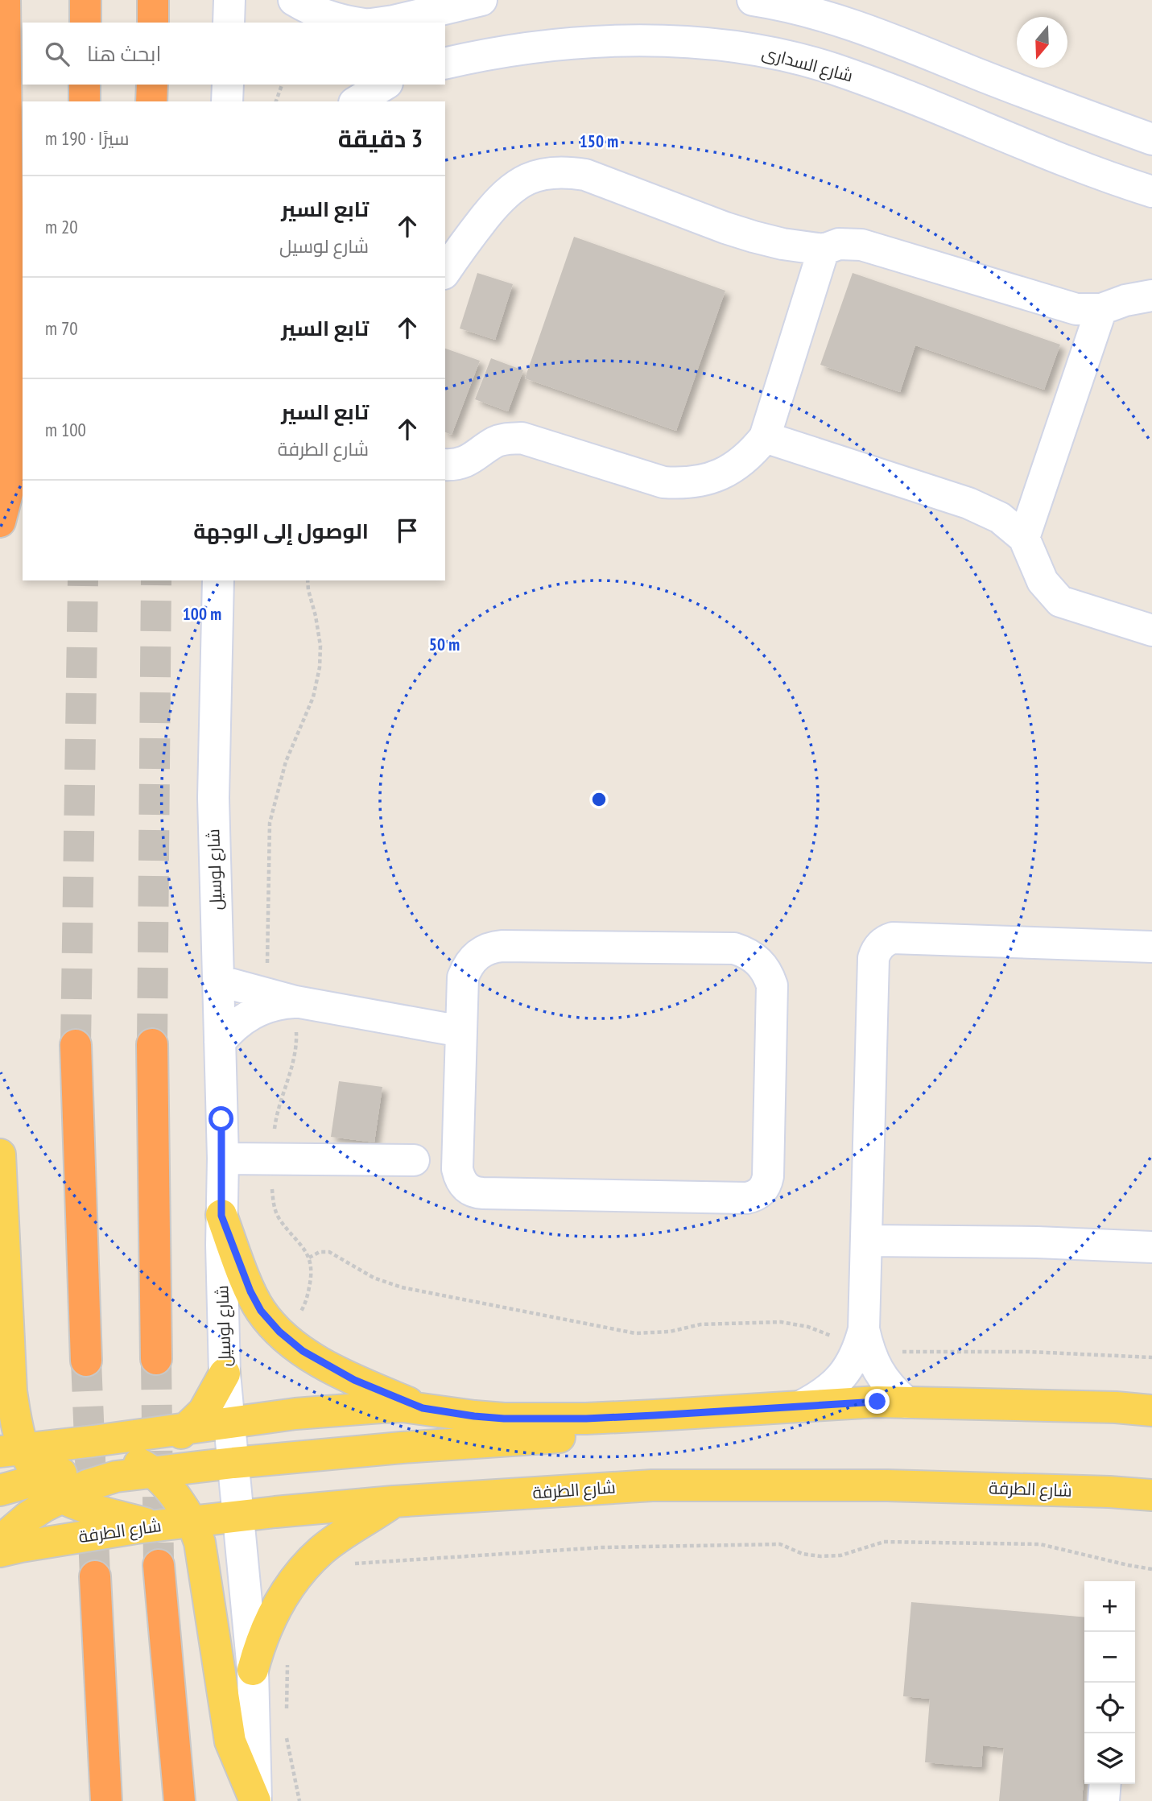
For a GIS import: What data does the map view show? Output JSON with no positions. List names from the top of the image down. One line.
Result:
{"streets":{"main road":["شارع الطرفة"],"street":["شارع السدارى","شارع لوسيل"]},"crossings":[["شارع لوسيل","شارع الطرفة"]],"north":"bottom","page":{"search":"ابحث هنا","heading":["3 دقيقة","سيرًا · 190 m"],"list":[["تابع السير","شارع لوسيل","20 m"],["تابع السير","70 m"],["تابع السير","شارع الطرفة","100 m"],"الوصول إلى الوجهة"],"map_buttons":["+","−"]},"rings":["150 m","100 m","50 m"]}
